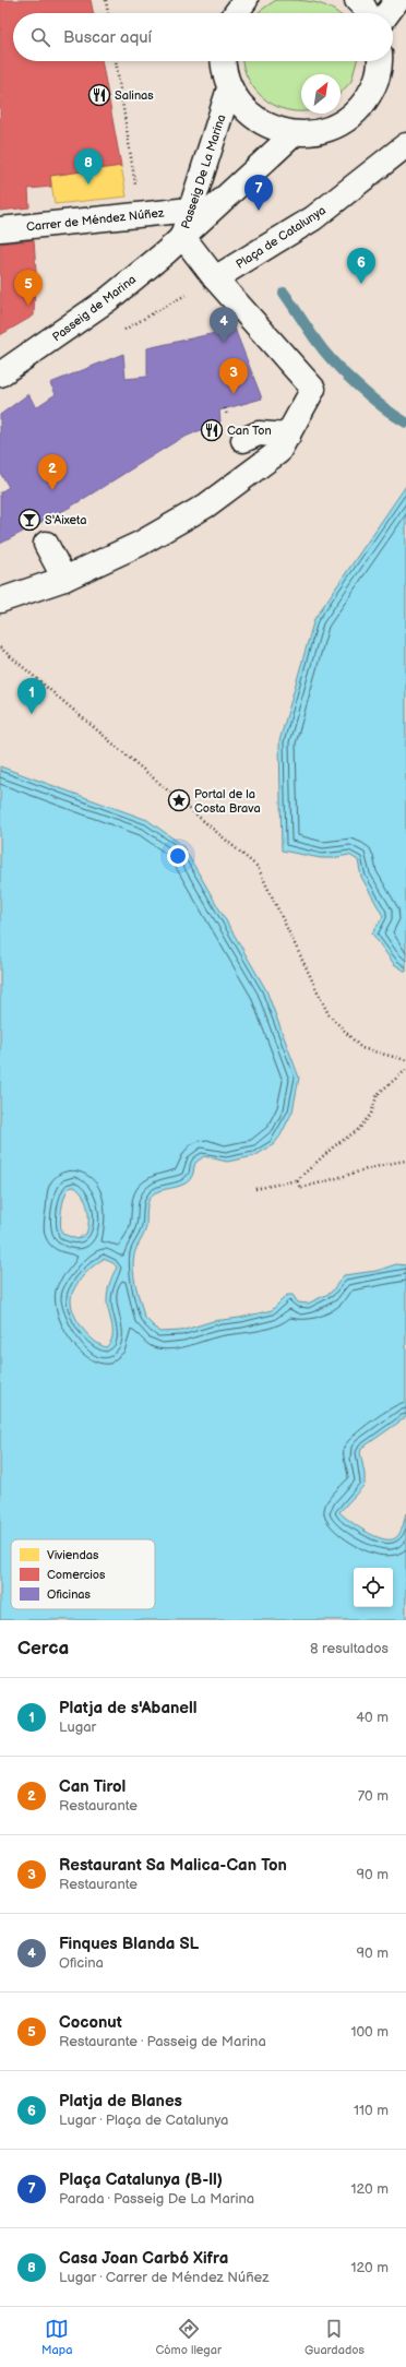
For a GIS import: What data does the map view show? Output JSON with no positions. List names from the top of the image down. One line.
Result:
{"streets":{"street":["Passeig De La Marina","Carrer de Méndez Núñez","Plaça de Catalunya","Passeig de Marina"]},"crossings":[["Passeig De La Marina","Carrer de Méndez Núñez"],["Passeig De La Marina","Passeig de Marina"]],"places":{"restaurant":["Salinas","Can Ton"],"bar":["S'Aixeta"],"place":["Portal de la Costa Brava"]},"legend":["Viviendas","Comercios","Oficinas"],"north":"top right","page":{"search":"Buscar aquí","pins":["8","7","6","5","4","3","2","1"],"heading":["Cerca","8 resultados"],"list":[{"mark":"1","name":"Platja de s'Abanell","note":"Lugar","value":"40 m"},{"mark":"2","name":"Can Tirol","note":"Restaurante","value":"70 m"},{"mark":"3","name":"Restaurant Sa Malica-Can Ton","note":"Restaurante","value":"90 m"},{"mark":"4","name":"Finques Blanda SL","note":"Oficina","value":"90 m"},{"mark":"5","name":"Coconut","note":"Restaurante · Passeig de Marina","value":"100 m"},{"mark":"6","name":"Platja de Blanes","note":"Lugar · Plaça de Catalunya","value":"110 m"},{"mark":"7","name":"Plaça Catalunya (B-ll)","note":"Parada · Passeig De La Marina","value":"120 m"},{"mark":"8","name":"Casa Joan Carbó Xifra","note":"Lugar · Carrer de Méndez Núñez","value":"120 m"}],"nav":["Mapa","Cómo llegar","Guardados"]}}
